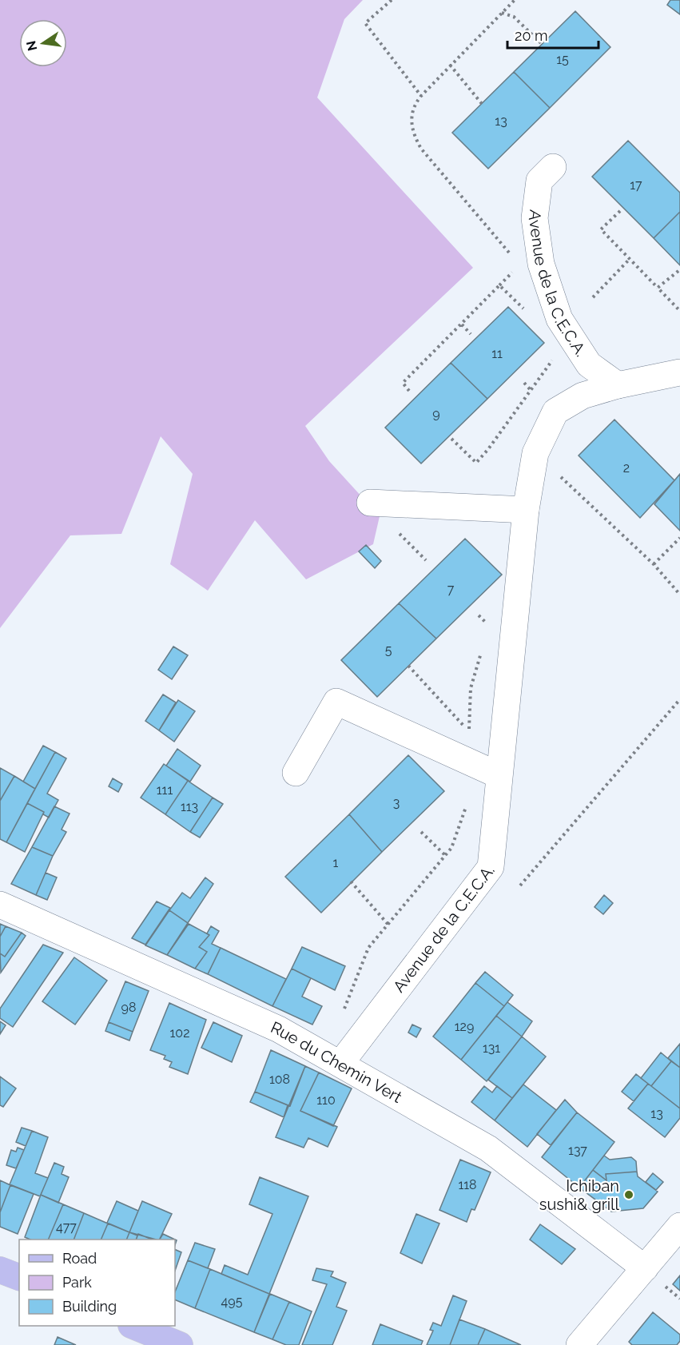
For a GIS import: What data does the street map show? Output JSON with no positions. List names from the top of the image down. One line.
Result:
{"streets":{"street":["Avenue de la C.E.C.A.","Rue du Chemin Vert"]},"crossings":[["Avenue de la C.E.C.A.","Rue du Chemin Vert"]],"places":["Ichiban sushi& grill"],"house_numbers":["15","13","17","11","9","2","7","5","111","3","113","1","98","129","102","131","108","110","13","137","118","477","495"],"legend":["Road","Park","Building"],"scale_bar":"20 m","north":"left"}
